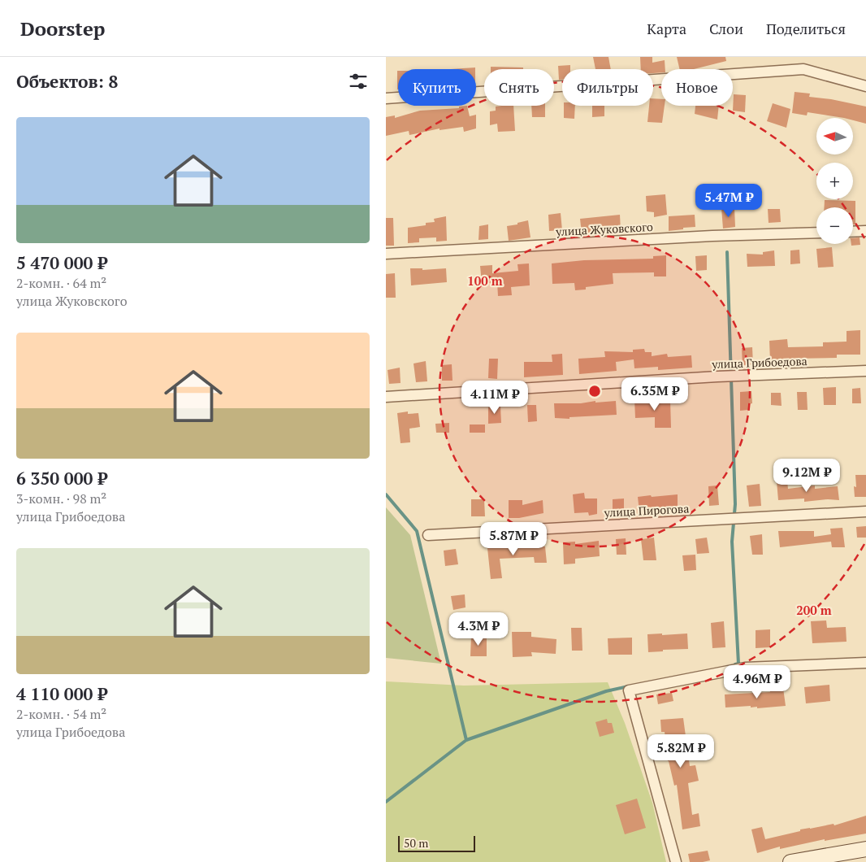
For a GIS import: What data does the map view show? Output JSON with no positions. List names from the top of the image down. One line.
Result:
{"streets":{"street":["улица Жуковского","улица Грибоедова","улица Пирогова"]},"scale_bar":"50 m","north":"left","page":{"header":"Doorstep","nav":["Карта","Слои","Поделиться"],"heading":"Объектов: 8","chip":["Купить","Снять","Фильтры","Новое"],"list":[{"name":"5 470 000 ₽","note":"2-комн. · 64 m² · улица Жуковского"},{"name":"6 350 000 ₽","note":"3-комн. · 98 m² · улица Грибоедова"},{"name":"4 110 000 ₽","note":"2-комн. · 54 m² · улица Грибоедова"}],"map_buttons":["+","−"],"price":["5.47M ₽","6.35M ₽","4.11M ₽","9.12M ₽","5.87M ₽","4.3M ₽","4.96M ₽","5.82M ₽"],"scale":"50 m"},"rings":["100 m","200 m"]}
